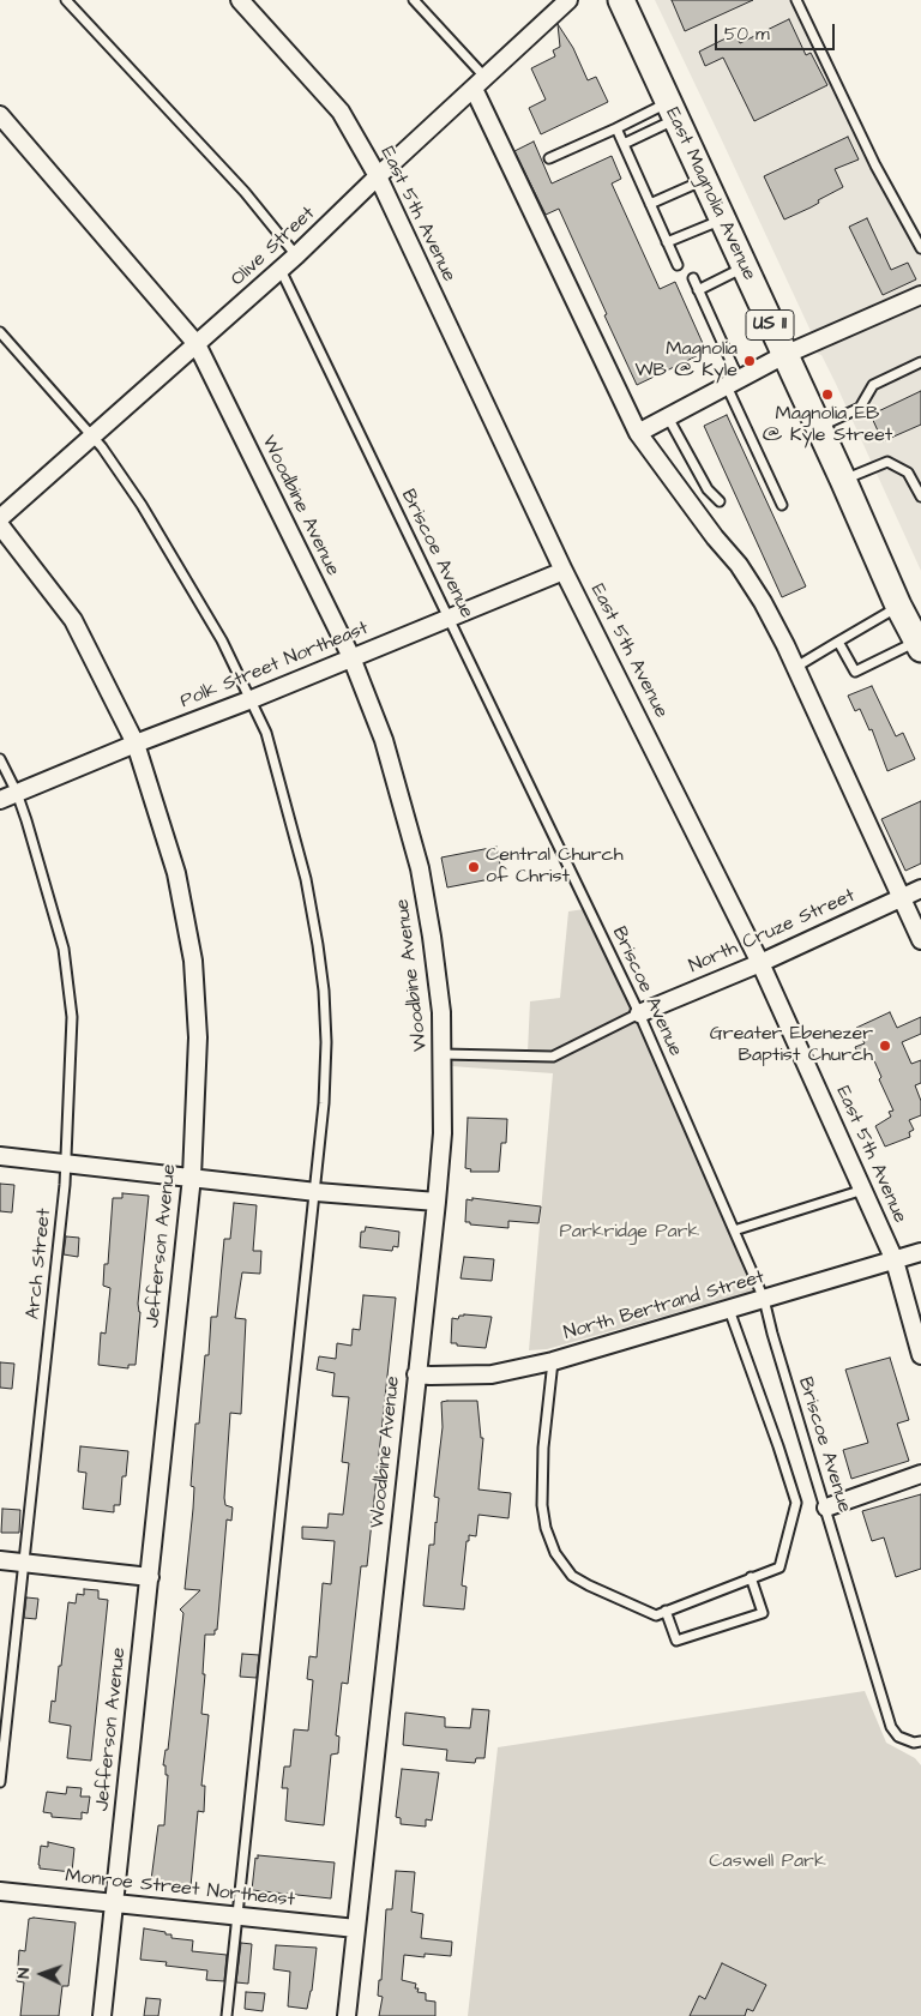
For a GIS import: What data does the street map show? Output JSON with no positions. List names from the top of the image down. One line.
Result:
{"streets":{"main road":["East Magnolia Avenue","US 11"],"street":["East 5th Avenue","Olive Street","Woodbine Avenue","Polk Street Northeast","North Cruze Street","Jefferson Avenue","North Bertrand Street","Monroe Street Northeast"],"lane":["Briscoe Avenue","Arch Street"]},"crossings":[["East 5th Avenue","Olive Street"],["East 5th Avenue","Polk Street Northeast"],["East 5th Avenue","North Cruze Street"],["East 5th Avenue","North Bertrand Street"],["Olive Street","Woodbine Avenue"],["Olive Street","Briscoe Avenue"],["Woodbine Avenue","Polk Street Northeast"],["Woodbine Avenue","North Bertrand Street"],["Woodbine Avenue","Monroe Street Northeast"],["Briscoe Avenue","Polk Street Northeast"],["Briscoe Avenue","North Cruze Street"],["Briscoe Avenue","North Bertrand Street"],["Polk Street Northeast","Jefferson Avenue"],["Polk Street Northeast","Arch Street"],["Jefferson Avenue","Monroe Street Northeast"]],"parks":["Parkridge Park","Caswell Park"],"places":["Magnolia WB @ Kyle","Magnolia EB @ Kyle Street","Central Church of Christ","Greater Ebenezer Baptist Church"],"scale_bar":"50 m","north":"left"}
